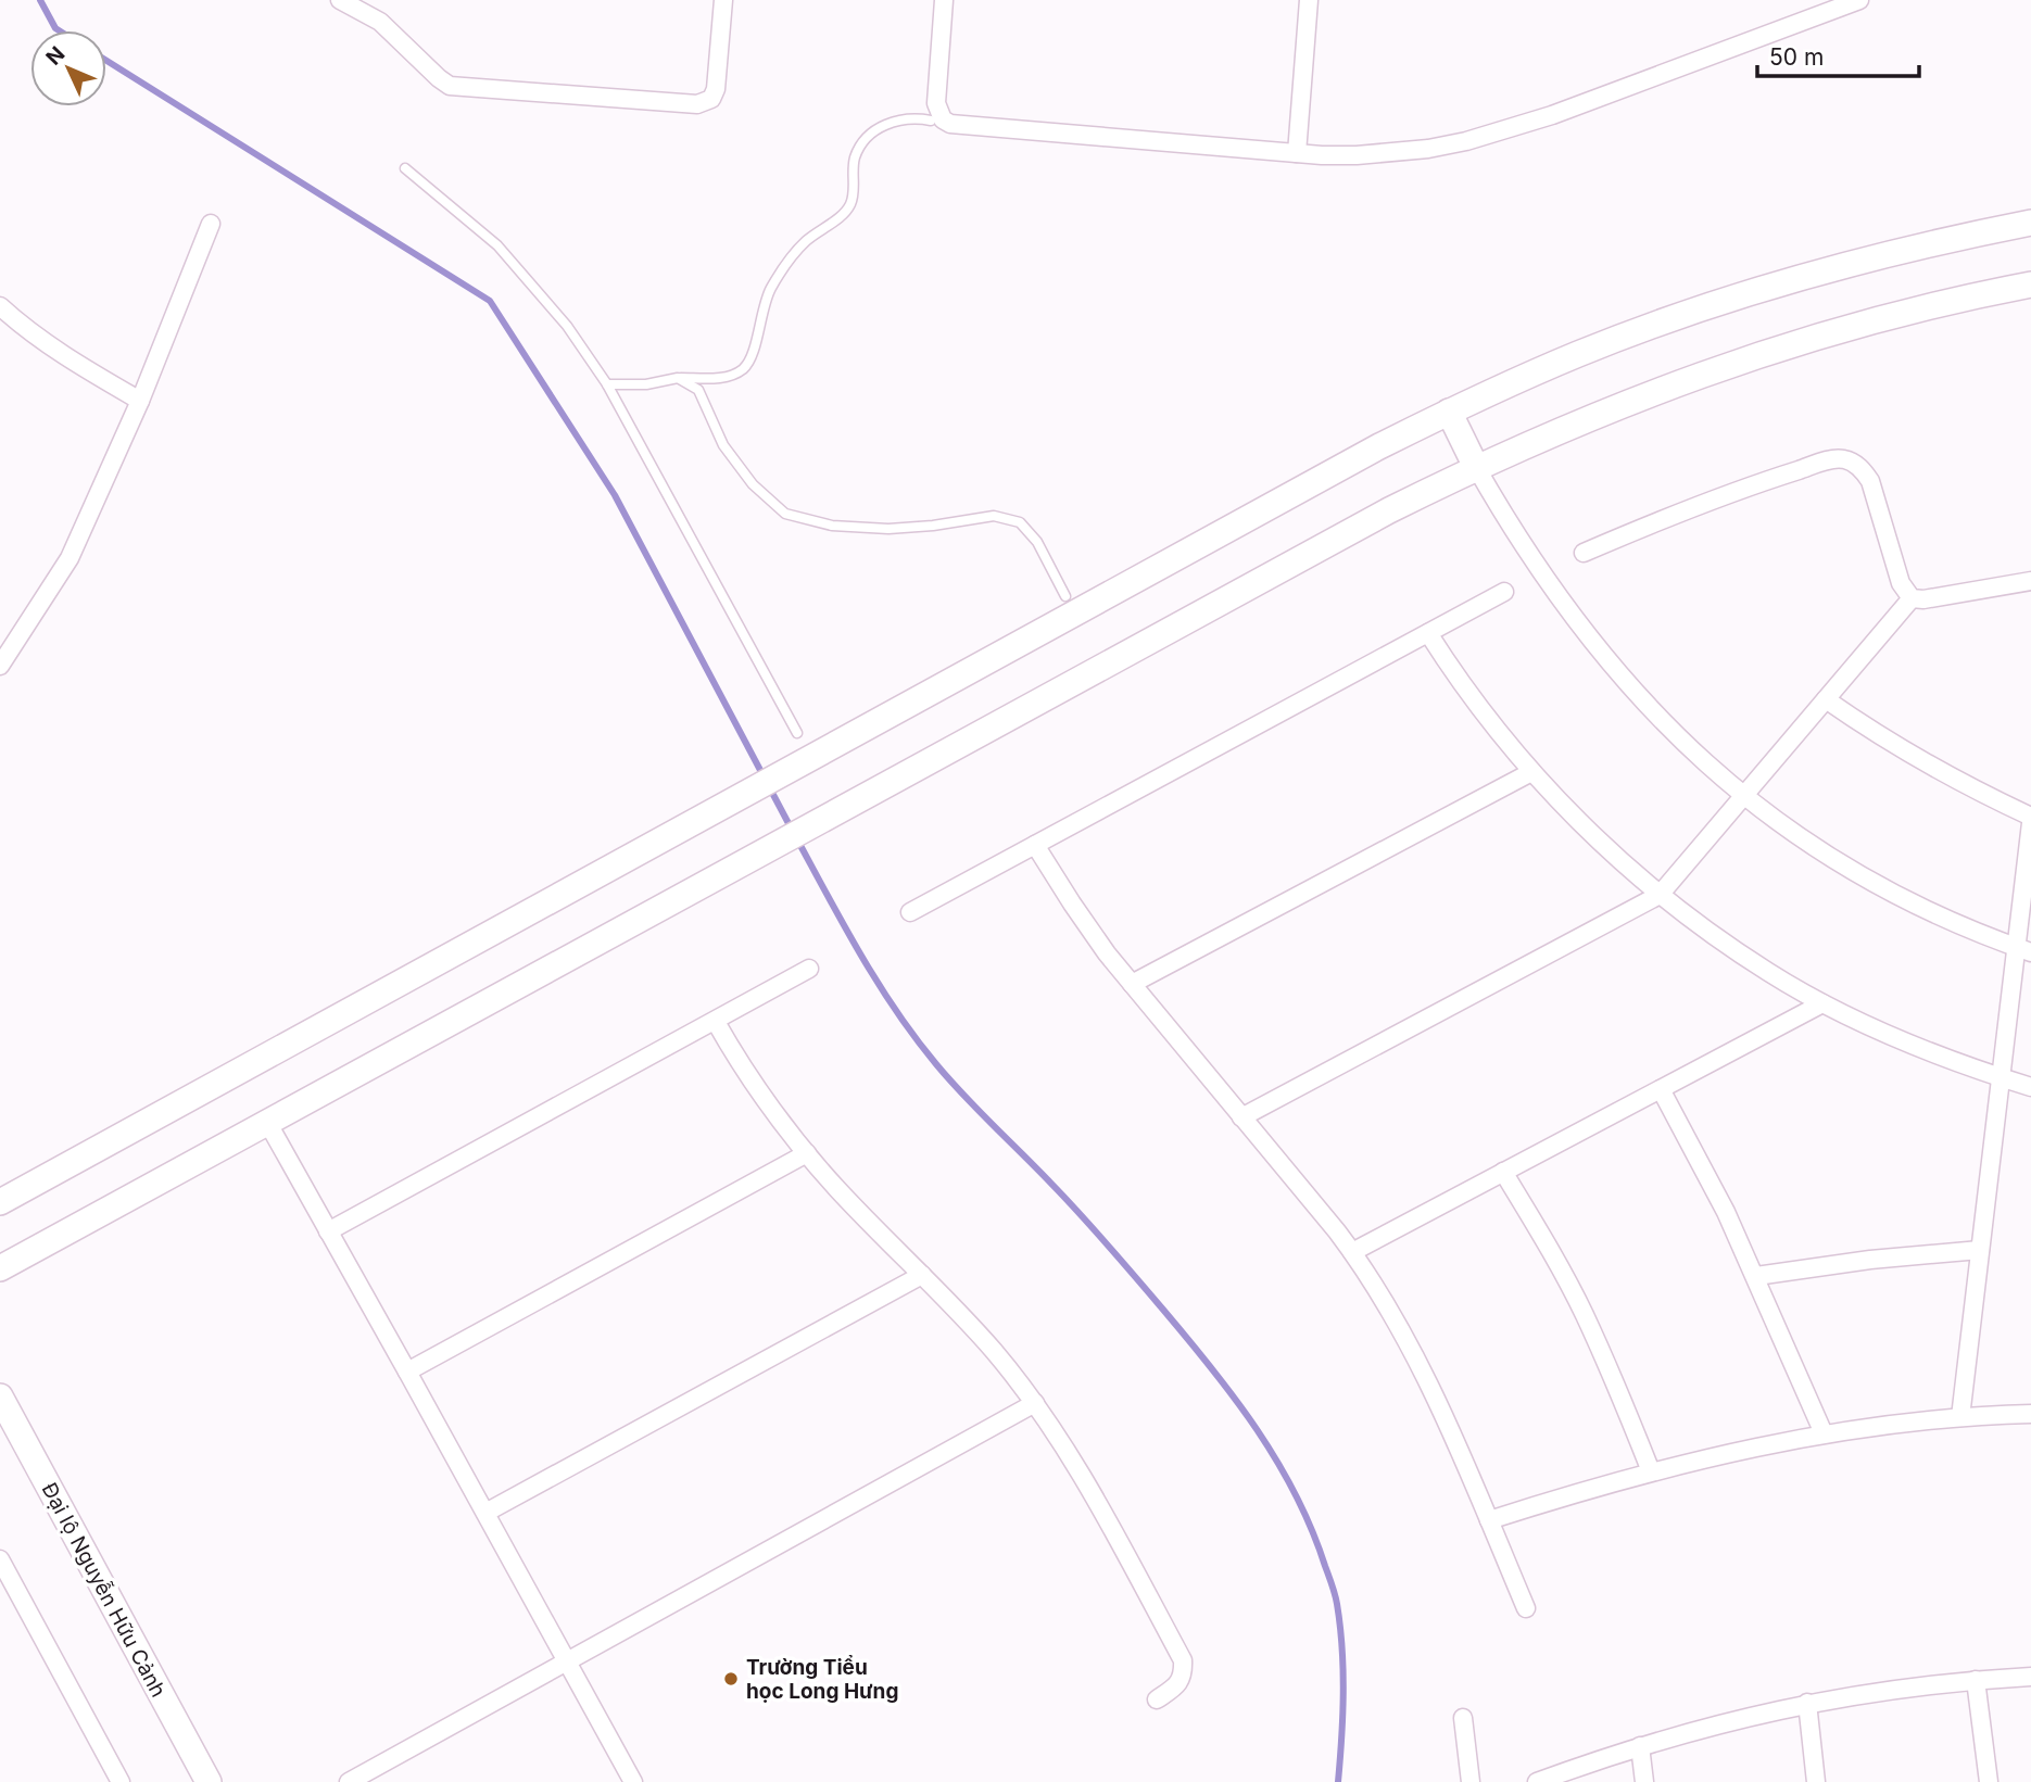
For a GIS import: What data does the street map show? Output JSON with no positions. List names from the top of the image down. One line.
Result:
{"streets":{"street":["Đại lộ Nguyễn Hữu Cảnh"]},"places":["Trường Tiểu học Long Hưng"],"scale_bar":"50 m","north":"top left"}
